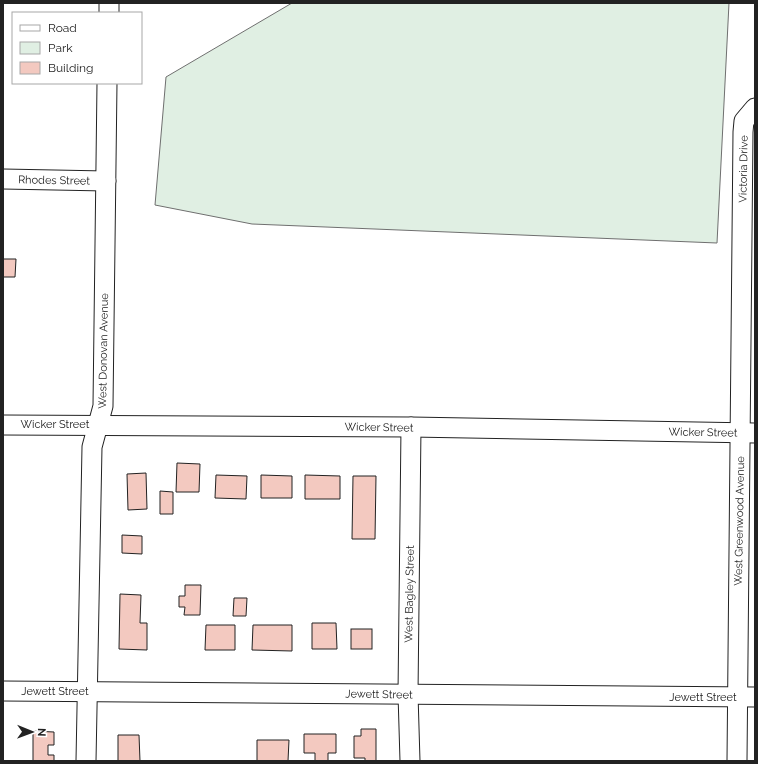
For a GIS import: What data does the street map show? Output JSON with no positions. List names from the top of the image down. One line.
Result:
{"streets":{"street":["Victoria Drive","Rhodes Street","West Donovan Avenue","Wicker Street","West Greenwood Avenue","West Bagley Street","Jewett Street"]},"crossings":[["Victoria Drive","West Greenwood Avenue"],["Rhodes Street","West Donovan Avenue"],["West Donovan Avenue","Wicker Street"],["West Donovan Avenue","Jewett Street"],["Wicker Street","West Greenwood Avenue"],["Wicker Street","West Bagley Street"],["West Greenwood Avenue","Jewett Street"],["West Bagley Street","Jewett Street"]],"legend":["Road","Park","Building"],"north":"right"}
